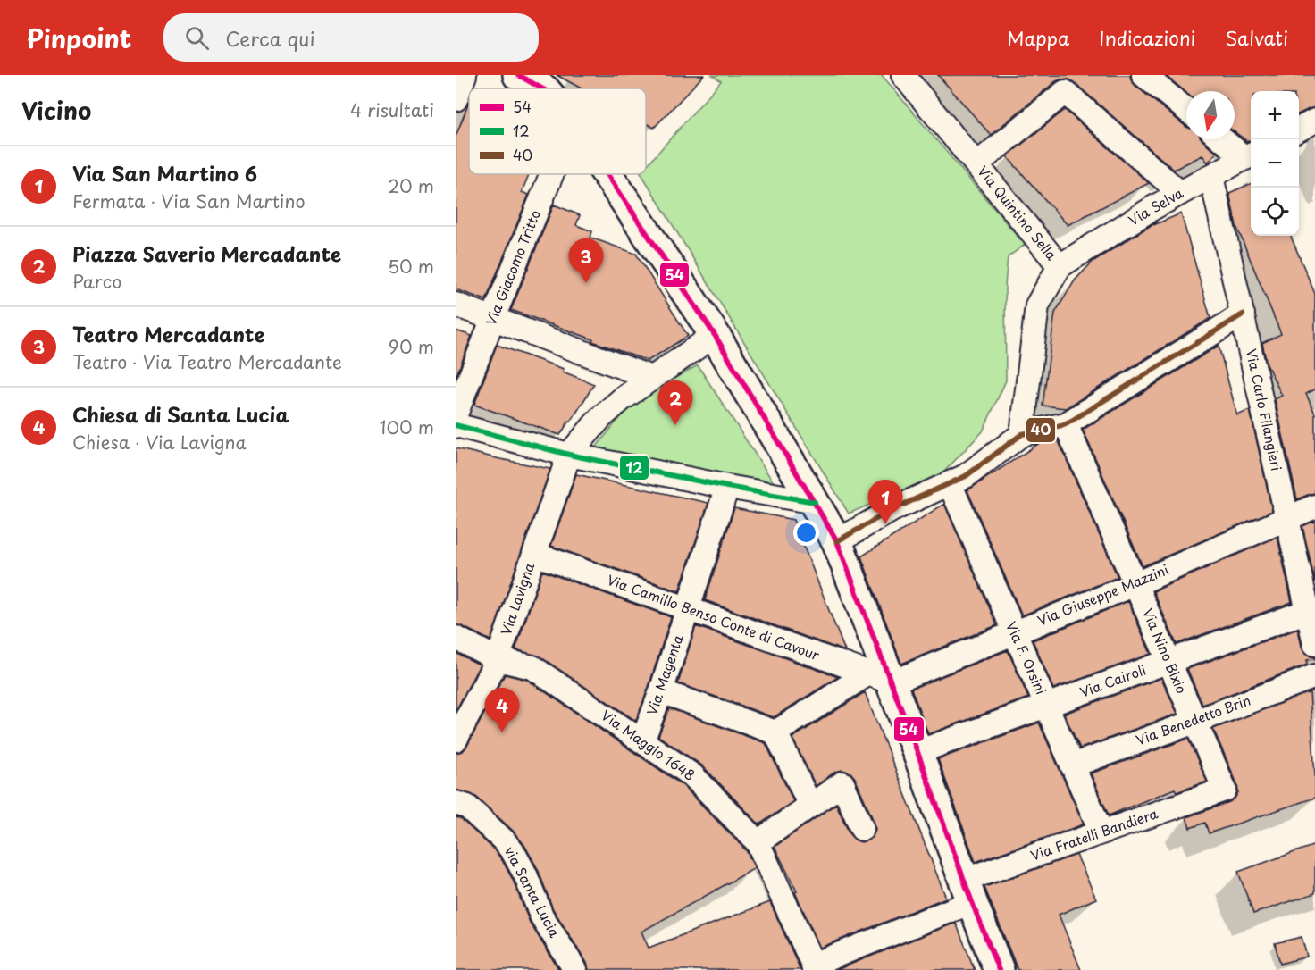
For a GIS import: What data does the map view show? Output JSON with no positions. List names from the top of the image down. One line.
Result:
{"streets":{"street":["Via Selva","Via Quintino Sella","Via Giacomo Tritto","Via Carlo Filangieri","Via Giuseppe Mazzini","Via Lavigna","Via Camillo Benso Conte di Cavour","Via Nino Bixio","Via F. Orsini","Via Magenta","Via Cairoli","Via Benedetto Brin","Via Maggio 1648","Via Fratelli Bandiera","via Santa Lucia"]},"crossings":[["Via Selva","Via Quintino Sella"],["Via Selva","Via Carlo Filangieri"],["Via Carlo Filangieri","Via Giuseppe Mazzini"],["Via Carlo Filangieri","Via Cairoli"],["Via Giuseppe Mazzini","Via Camillo Benso Conte di Cavour"],["Via Giuseppe Mazzini","Via Nino Bixio"],["Via Giuseppe Mazzini","Via F. Orsini"],["Via Lavigna","Via Camillo Benso Conte di Cavour"],["Via Lavigna","Via Maggio 1648"],["Via Camillo Benso Conte di Cavour","Via Magenta"],["Via Nino Bixio","Via Cairoli"],["Via Nino Bixio","Via Benedetto Brin"],["Via Nino Bixio","Via Fratelli Bandiera"],["Via F. Orsini","Via Cairoli"],["Via F. Orsini","Via Benedetto Brin"],["Via F. Orsini","Via Fratelli Bandiera"],["Via Magenta","Via Maggio 1648"],["Via Maggio 1648","Via Fratelli Bandiera"]],"lines":["transit line 54","transit line 40","transit line 12"],"legend":["54","12","40"],"north":"bottom","page":{"header":"Pinpoint","search":"Cerca qui","nav":["Mappa","Indicazioni","Salvati"],"heading":["Vicino","4 risultati"],"map_buttons":["+","−"],"list":[{"mark":"1","name":"Via San Martino 6","note":"Fermata · Via San Martino","value":"20 m"},{"mark":"2","name":"Piazza Saverio Mercadante","note":"Parco","value":"50 m"},{"mark":"3","name":"Teatro Mercadante","note":"Teatro · Via Teatro Mercadante","value":"90 m"},{"mark":"4","name":"Chiesa di Santa Lucia","note":"Chiesa · Via Lavigna","value":"100 m"}],"pins":["3","2","1","4"]}}
